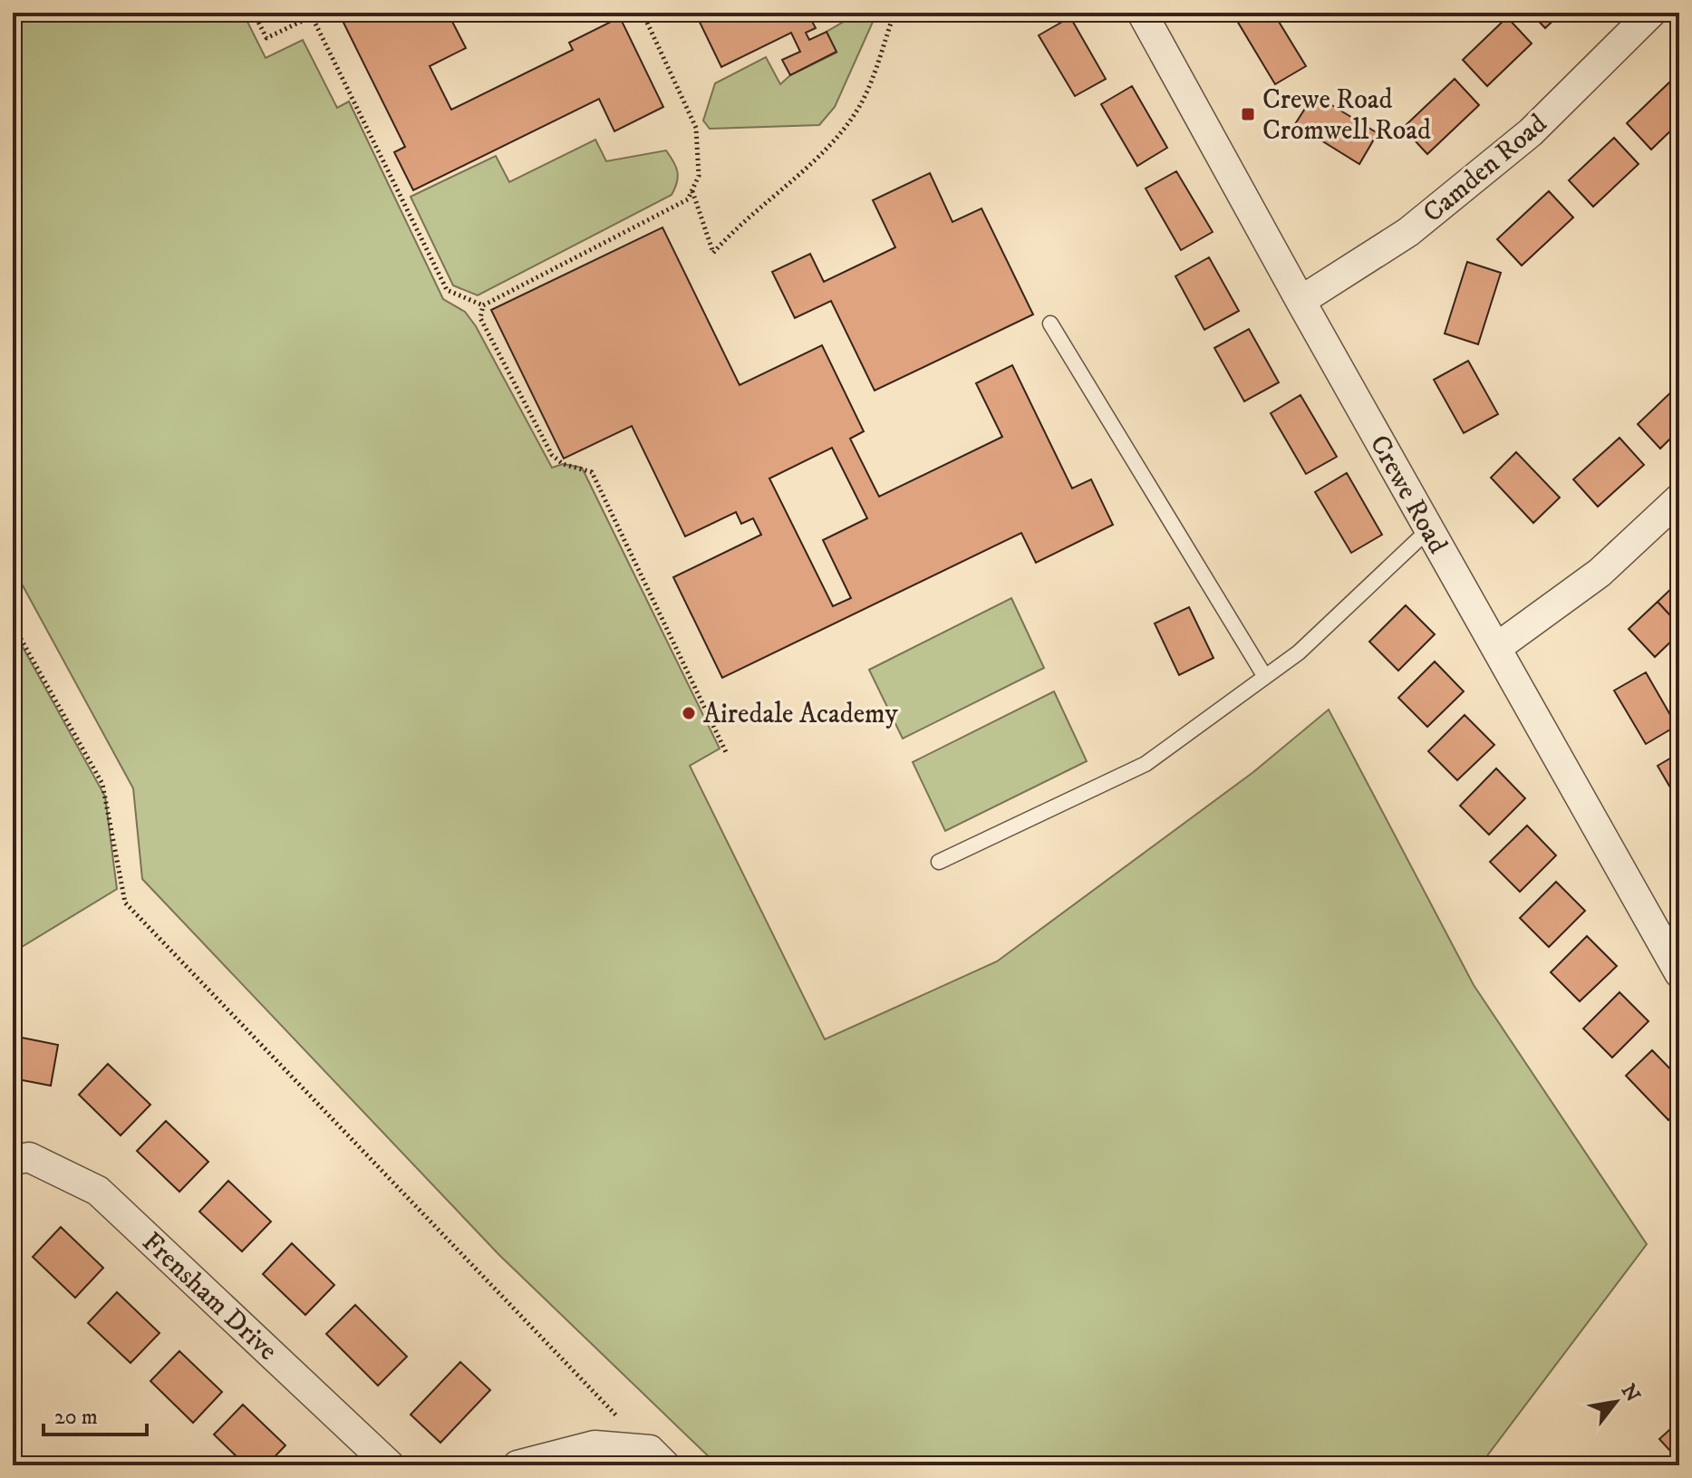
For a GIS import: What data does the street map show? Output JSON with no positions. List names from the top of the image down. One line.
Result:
{"streets":{"street":["Camden Road","Crewe Road","Frensham Drive"]},"crossings":[["Camden Road","Crewe Road"]],"places":{"transit":["Crewe Road Cromwell Road"],"other":["Airedale Academy"]},"scale_bar":"20 m","north":"top right"}
